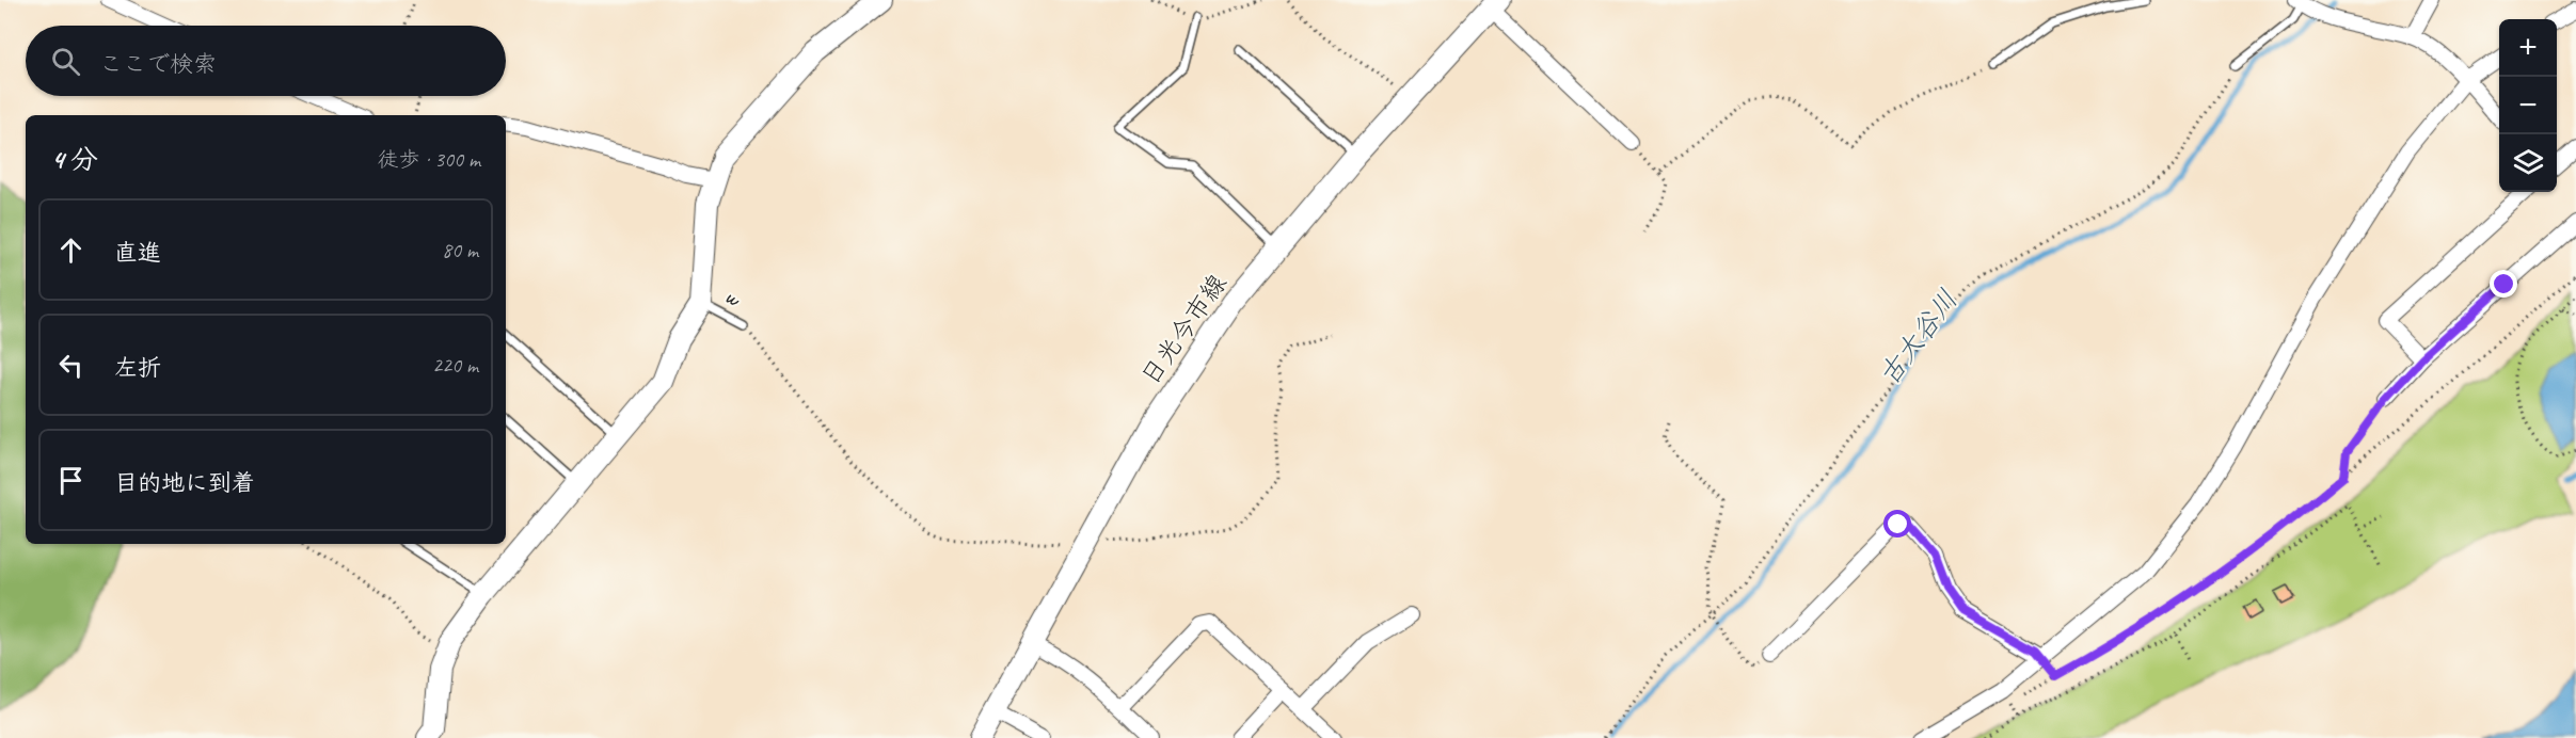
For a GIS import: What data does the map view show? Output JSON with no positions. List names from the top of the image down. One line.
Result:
{"streets":{"street":["日光今市線"],"lane":["w"]},"water":["古大谷川"],"page":{"map_buttons":["+","−"],"search":"ここで検索","heading":["4 分","徒歩 · 300 m"],"list":[["直進","80 m"],["左折","220 m"],"目的地に到着"]}}
